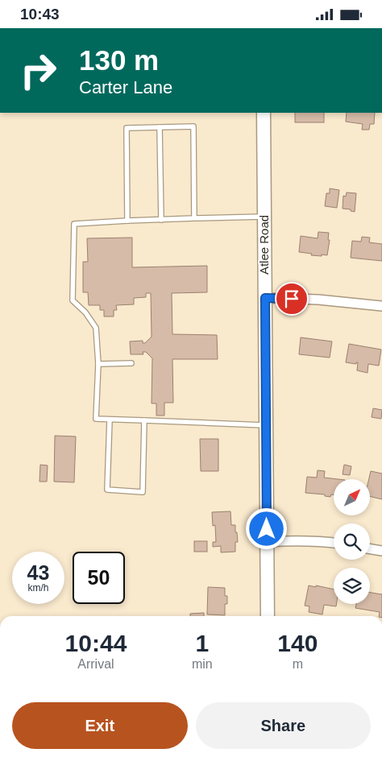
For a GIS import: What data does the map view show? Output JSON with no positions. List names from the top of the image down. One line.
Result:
{"streets":{"main road":["Atlee Road"]},"north":"top right","page":{"status":"10:43","turn":["130 m","Carter Lane"],"speed":"43 km/h","limit":"50","eta":["10:44","Arrival","1","min","140","m"],"buttons":["Exit","Share"]}}
